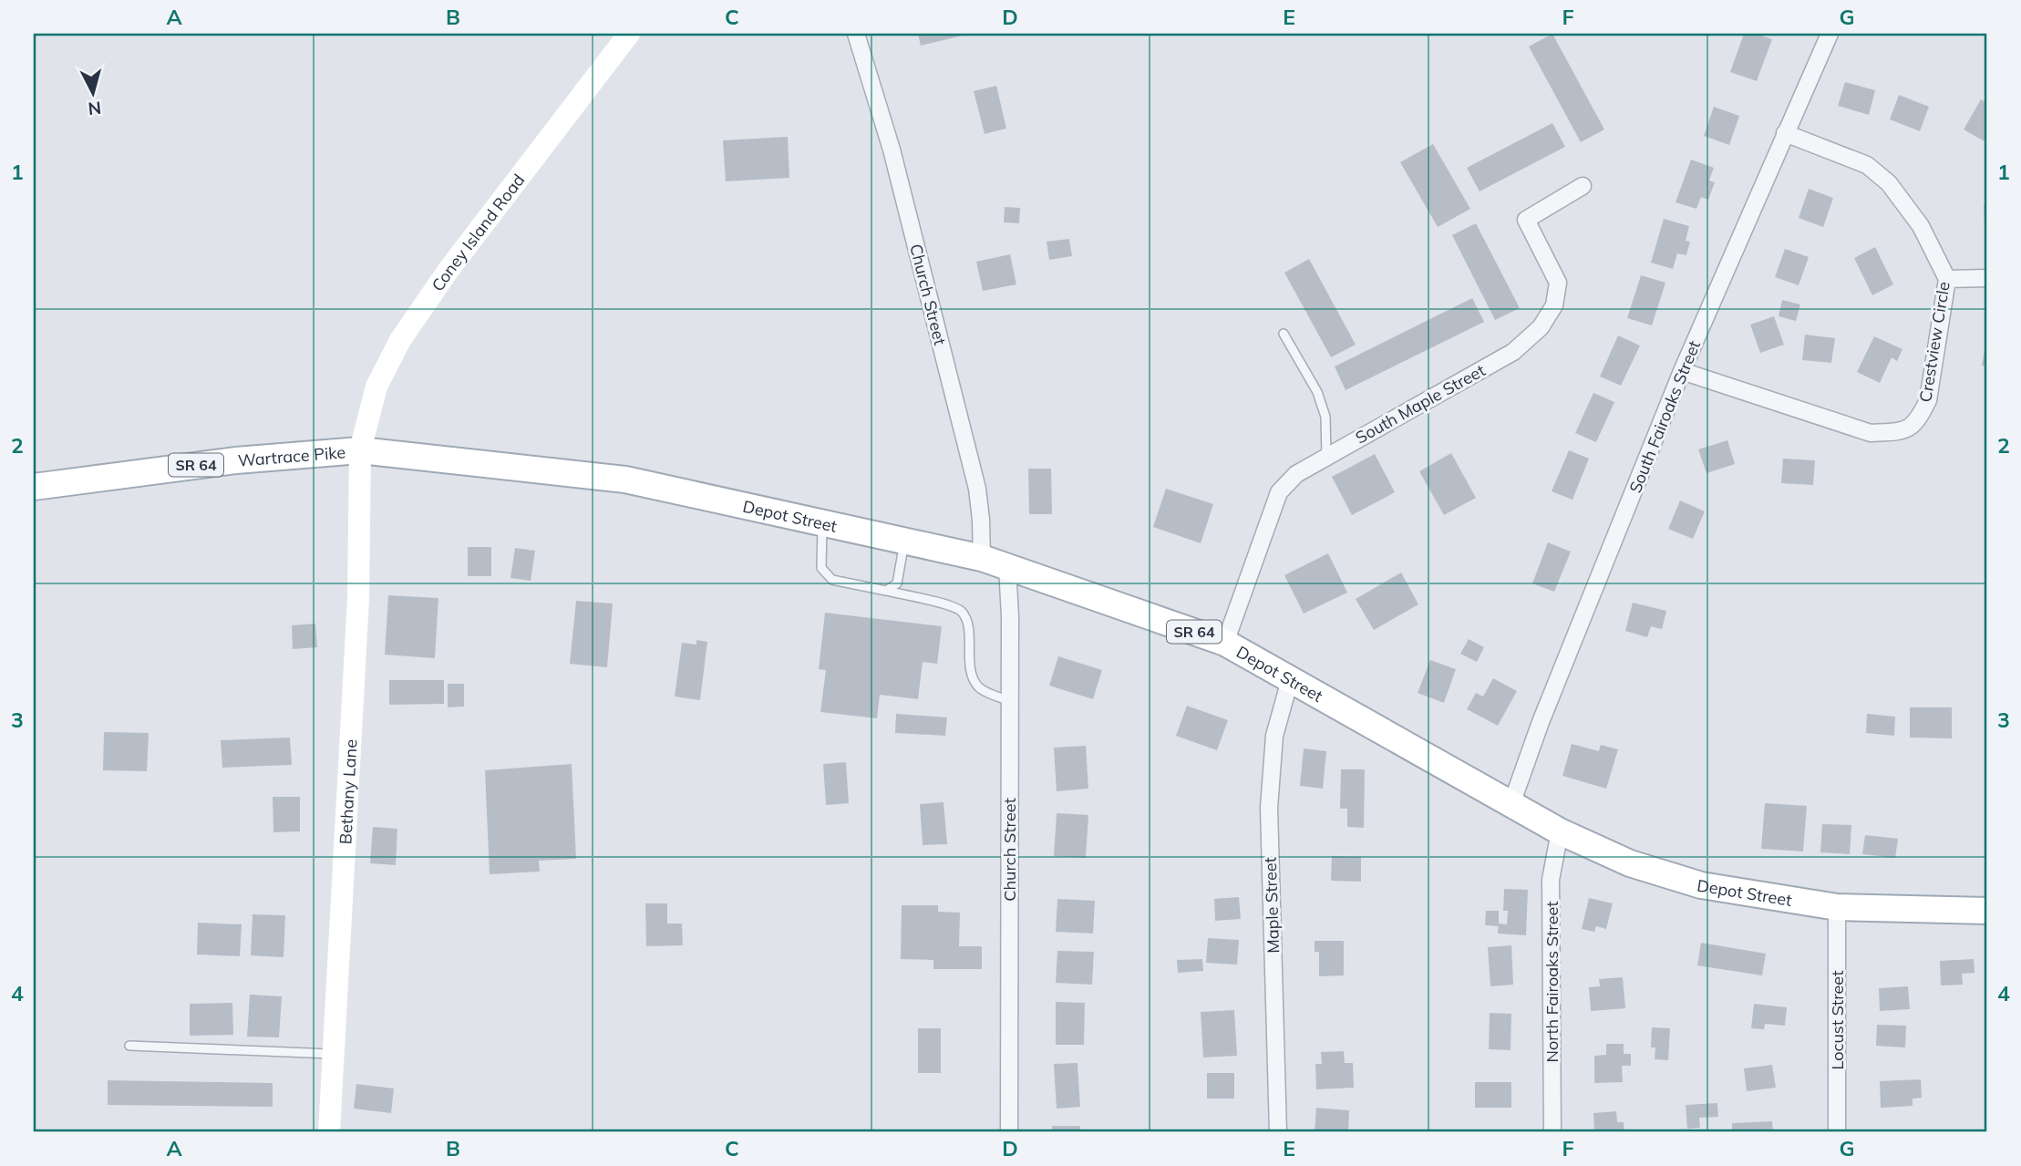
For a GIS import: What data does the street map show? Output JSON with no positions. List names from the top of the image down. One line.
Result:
{"streets":{"main road":["Wartrace Pike","SR 64","Depot Street"],"street":["Coney Island Road","Church Street","Crestview Circle","South Maple Street","South Fairoaks Street","Bethany Lane","Maple Street","North Fairoaks Street","Locust Street"]},"crossings":[["Coney Island Road","Wartrace Pike"],["Coney Island Road","Depot Street"],["Coney Island Road","Bethany Lane"],["Church Street","Depot Street"],["Crestview Circle","South Fairoaks Street"],["South Maple Street","Depot Street"],["South Fairoaks Street","Depot Street"],["Wartrace Pike","Depot Street"],["Wartrace Pike","Bethany Lane"],["Depot Street","Bethany Lane"],["Depot Street","Maple Street"],["Depot Street","North Fairoaks Street"],["Depot Street","Locust Street"]],"north":"bottom","grid":{"columns":["A","B","C","D","E","F","G"],"rows":["1","2","3","4"]}}
